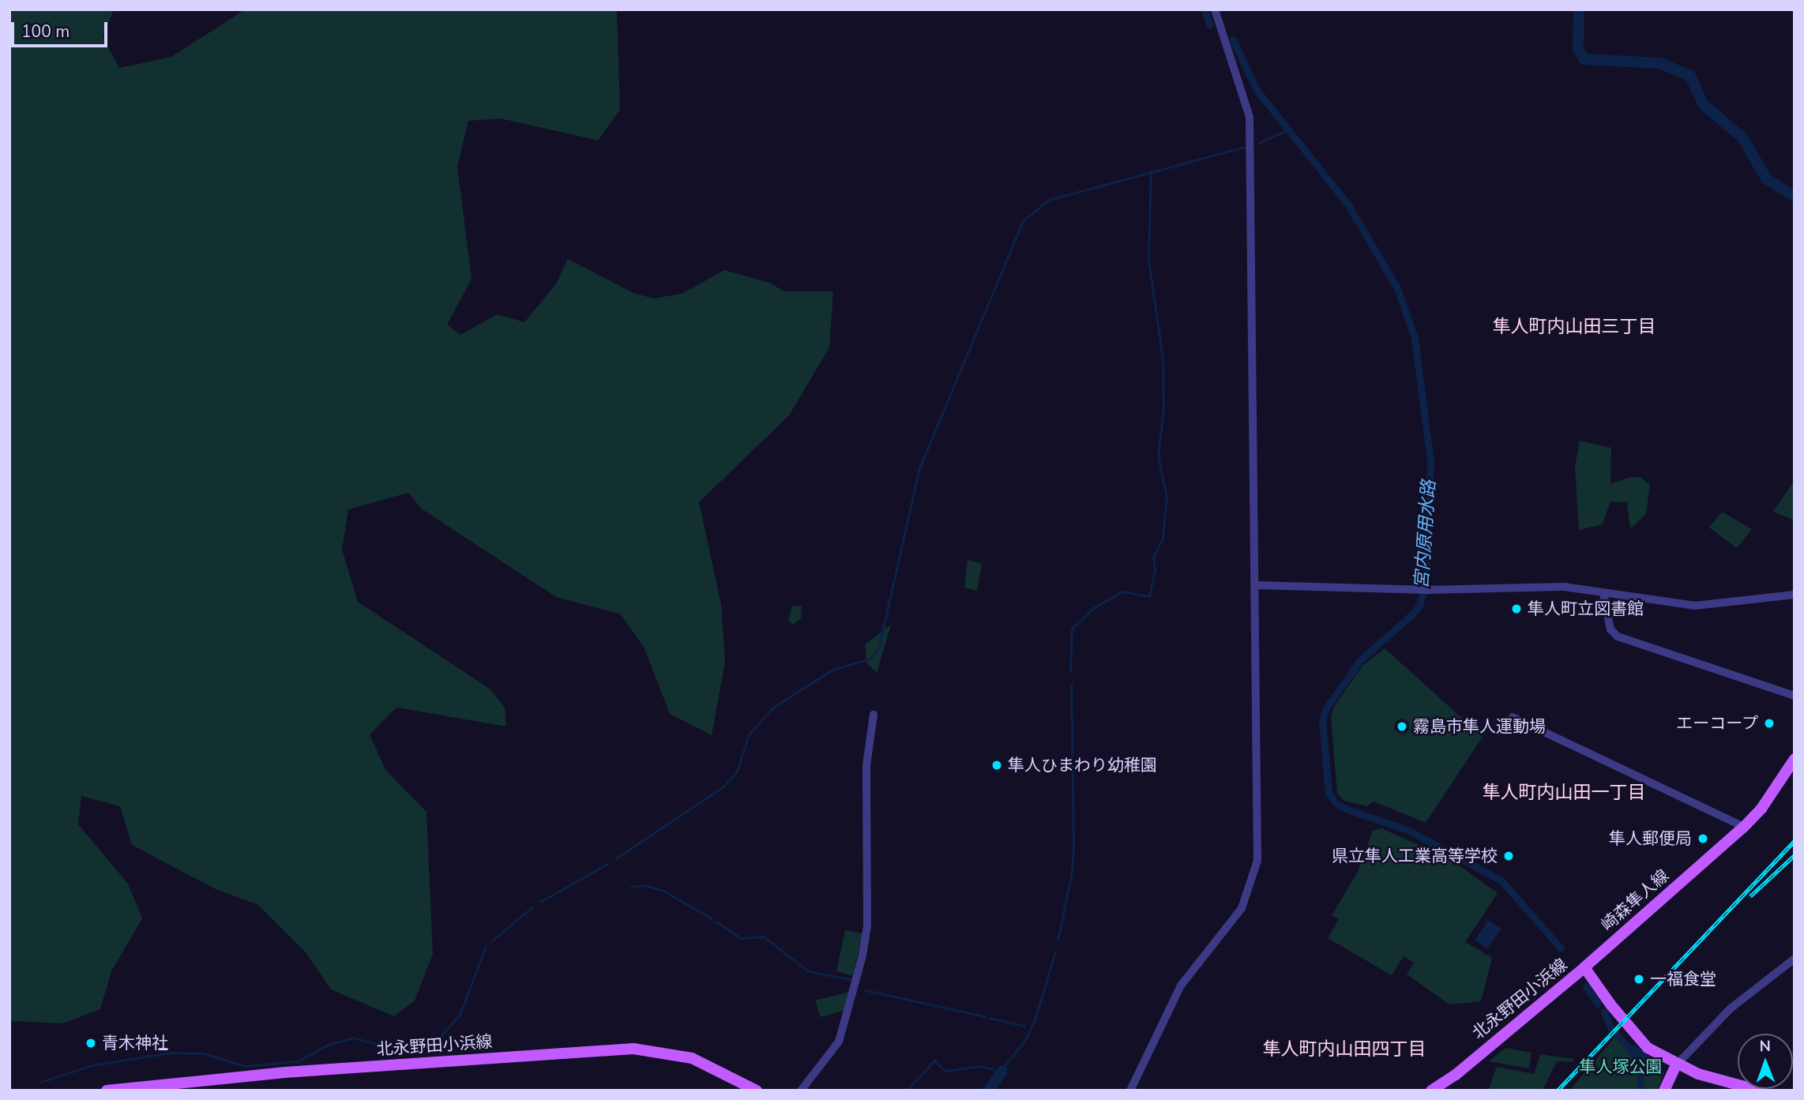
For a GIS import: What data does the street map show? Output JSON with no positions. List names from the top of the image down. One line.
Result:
{"streets":{"main road":["崎森隼人線","北永野田小浜線"]},"crossings":[["崎森隼人線","北永野田小浜線"]],"districts":["隼人町内山田三丁目","隼人町内山田一丁目","隼人町内山田四丁目"],"water":["宮内原用水路"],"parks":["隼人塚公園"],"places":["隼人町立図書館","エーコープ","霧島市隼人運動場","隼人ひまわり幼稚園","隼人郵便局","県立隼人工業高等学校","一福食堂","青木神社"],"scale_bar":"100 m","north":"top"}
